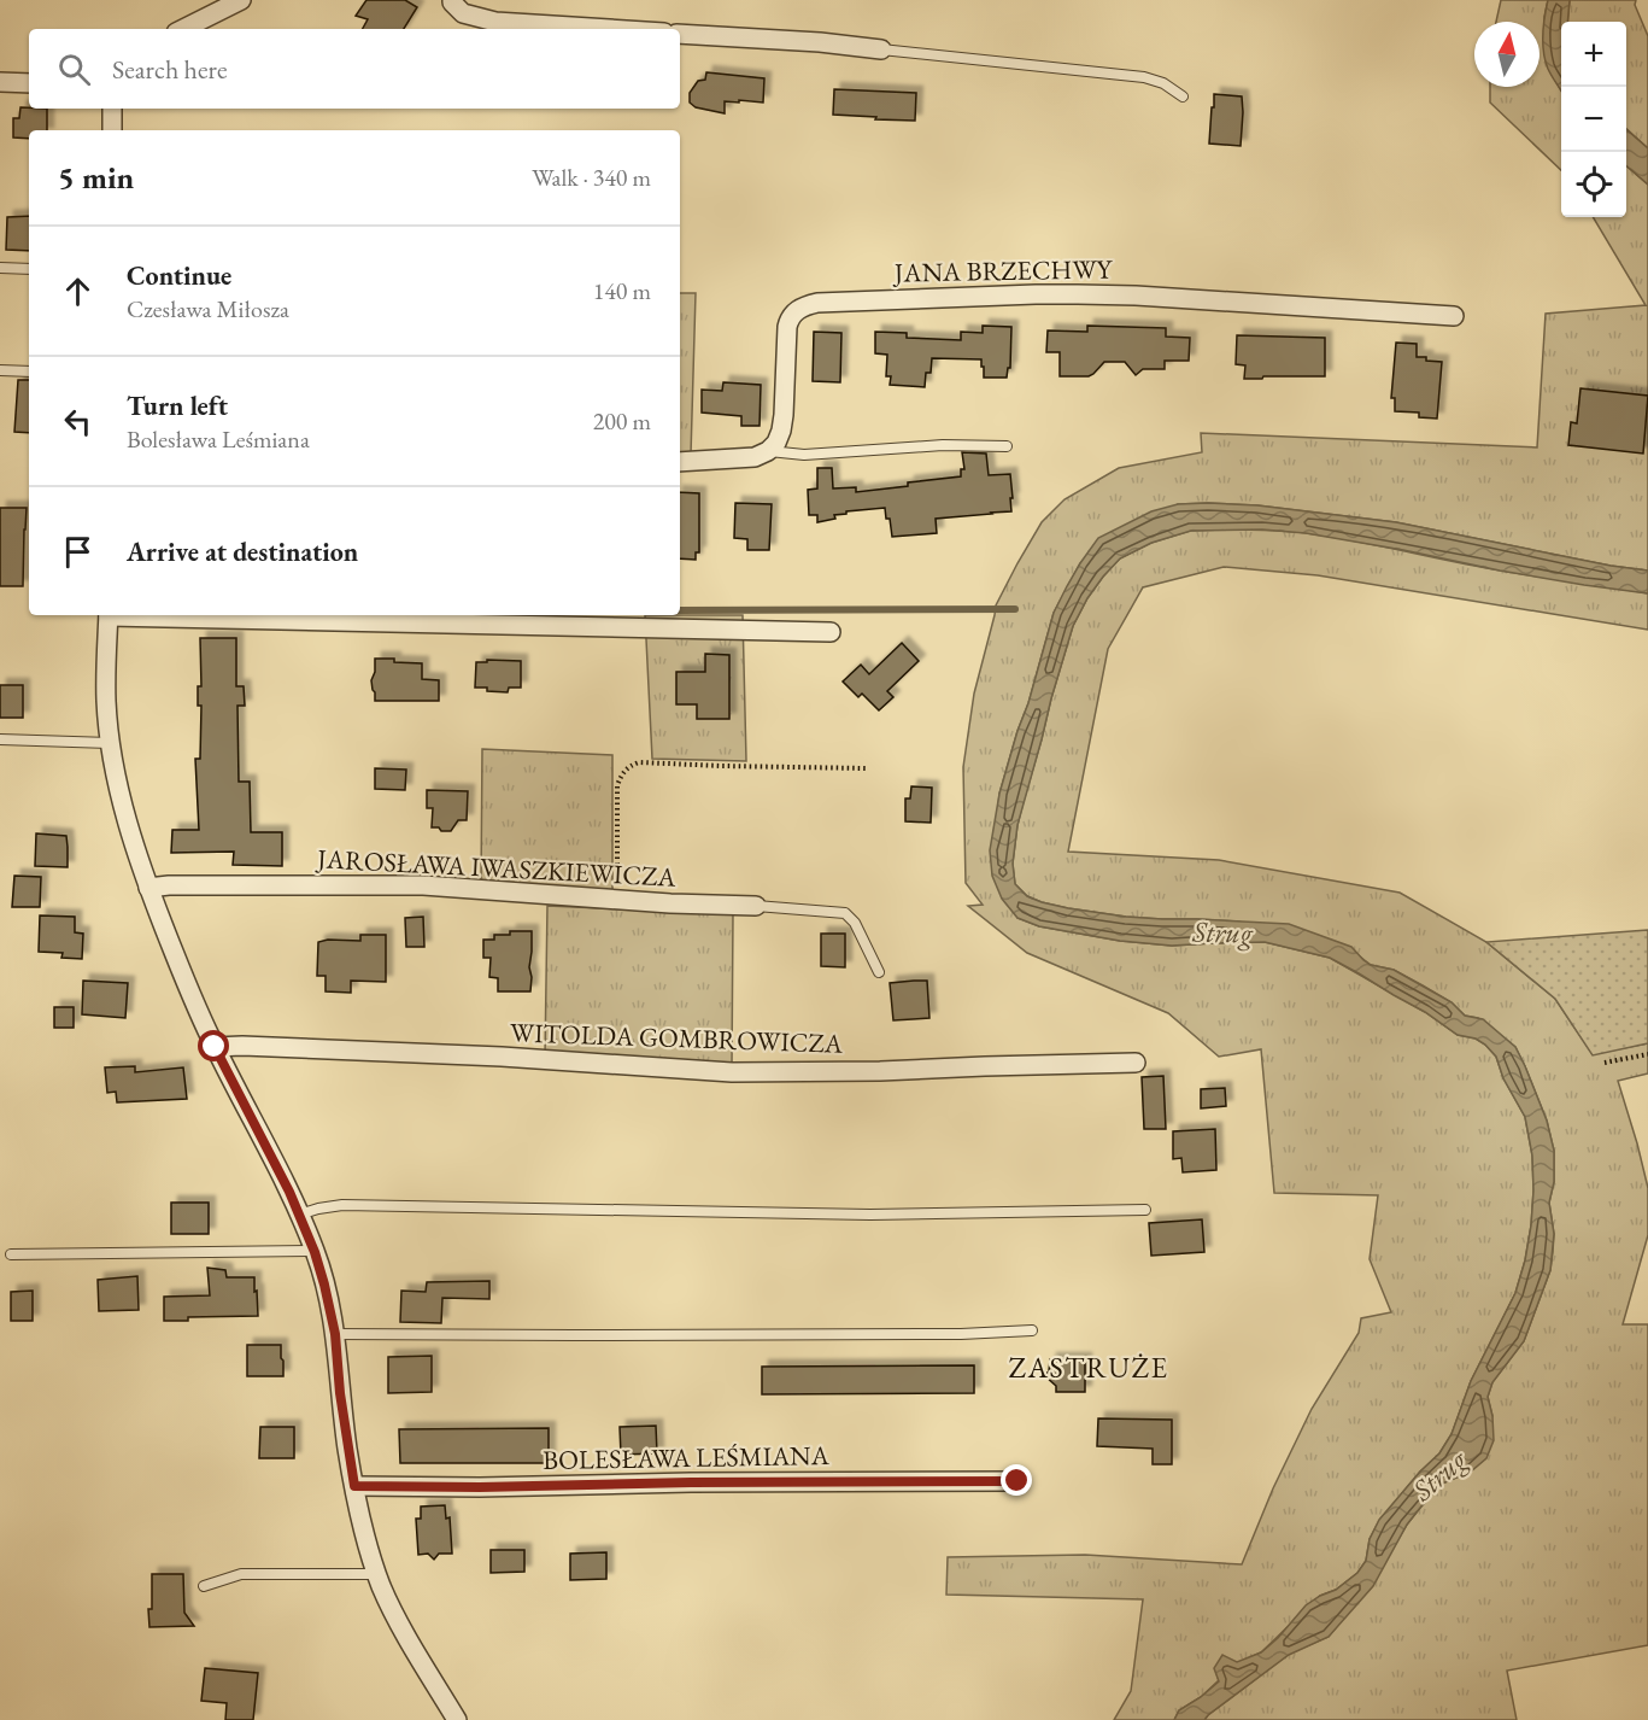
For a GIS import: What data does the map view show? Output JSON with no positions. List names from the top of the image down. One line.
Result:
{"streets":{"street":["JANA BRZECHWY","JAROSŁAWA IWASZKIEWICZA","WITOLDA GOMBROWICZA","BOLESŁAWA LEŚMIANA"]},"districts":["ZASTRUŻE"],"water":["Strug"],"north":"top","page":{"map_buttons":["+","−"],"search":"Search here","heading":["5 min","Walk · 340 m"],"list":[["Continue","Czesława Miłosza","140 m"],["Turn left","Bolesława Leśmiana","200 m"],"Arrive at destination"]}}
